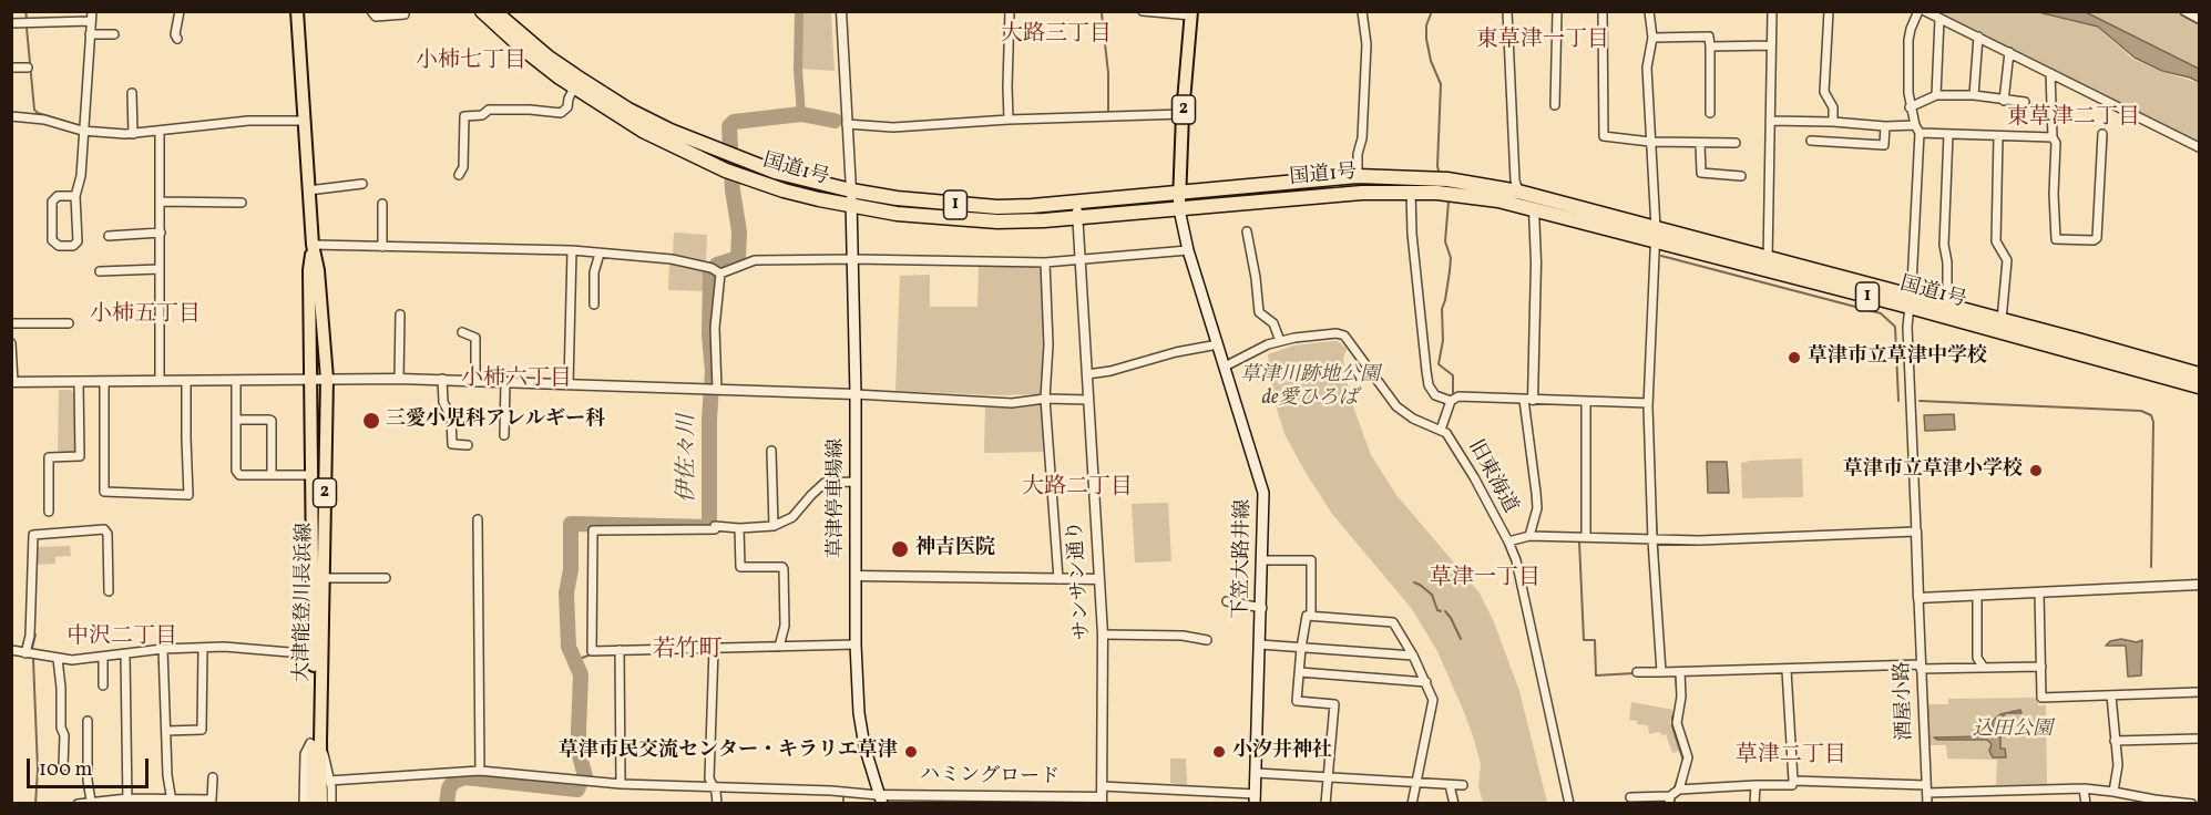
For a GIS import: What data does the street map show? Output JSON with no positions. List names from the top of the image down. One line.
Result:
{"streets":{"highway":["国道1号","1"],"main road":["2","草津停車場線","下笠大路井線","大津能登川長浜線"],"street":["旧東海道","サンサン通り","酒屋小路","ハミングロード"]},"crossings":[["2","国道1号"],["2","下笠大路井線"],["国道1号","草津停車場線"],["国道1号","下笠大路井線"],["国道1号","サンサン通り"],["旧東海道","下笠大路井線"],["草津停車場線","ハミングロード"],["サンサン通り","ハミングロード"]],"districts":["大路三丁目","東草津一丁目","小柿七丁目","東草津二丁目","小柿五丁目","小柿六丁目","大路二丁目","草津一丁目","中沢二丁目","若竹町","草津二丁目"],"water":["伊佐々川"],"parks":["草津川跡地公園 de愛ひろば","込田公園"],"places":["草津市立草津中学校","三愛小児科アレルギー科","草津市立草津小学校","神吉医院","草津市民交流センター・キラリエ草津","小汐井神社"],"scale_bar":"100 m"}
